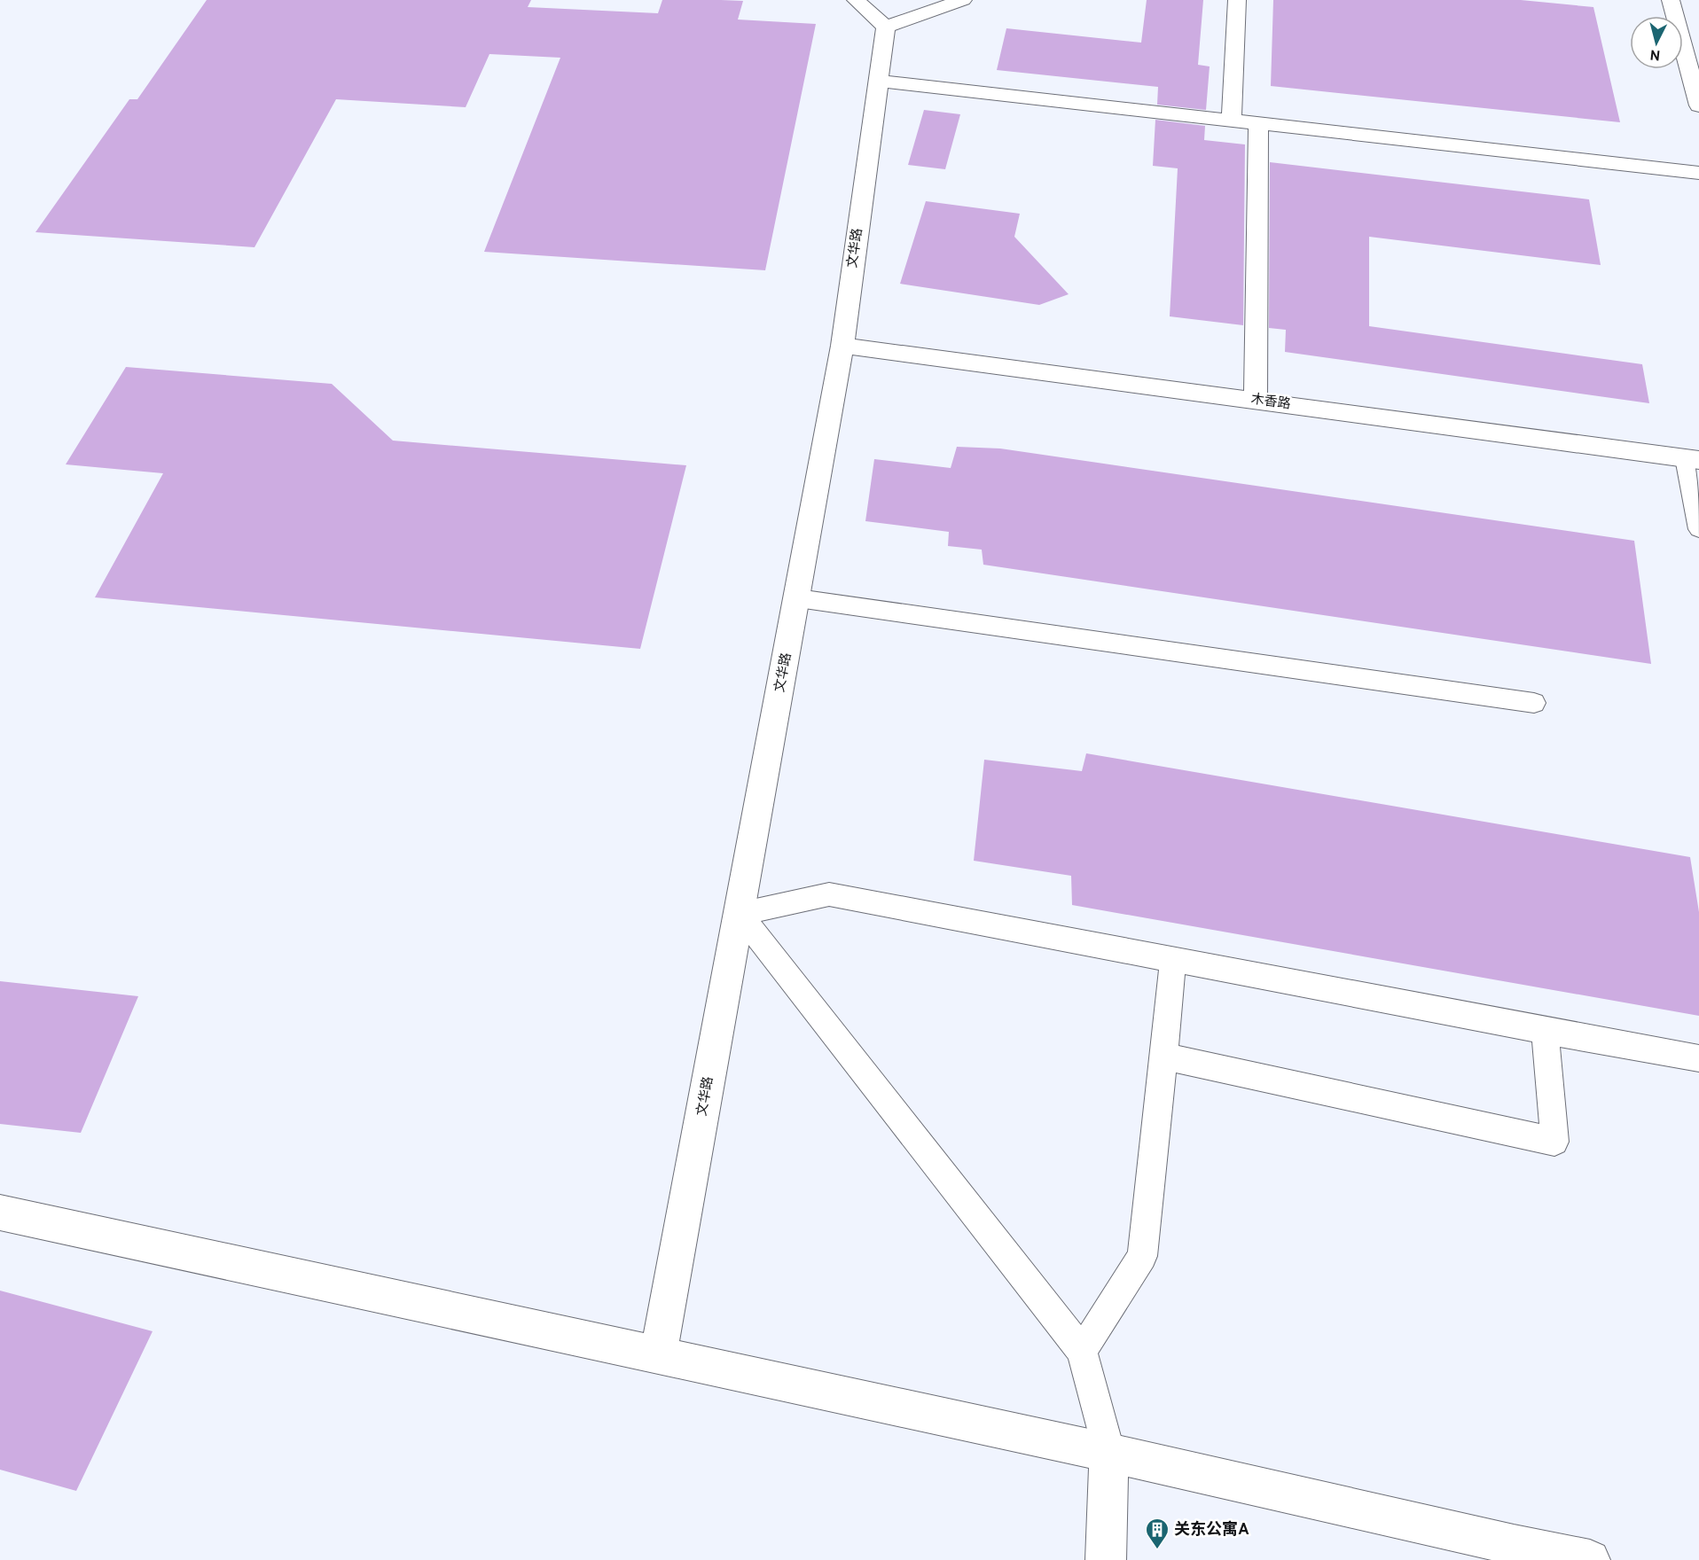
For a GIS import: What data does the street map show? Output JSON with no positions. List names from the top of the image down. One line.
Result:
{"streets":{"street":["文华路","木香路"]},"crossings":[["文华路","木香路"]],"places":{"building":["关东公寓A"]},"north":"bottom"}
